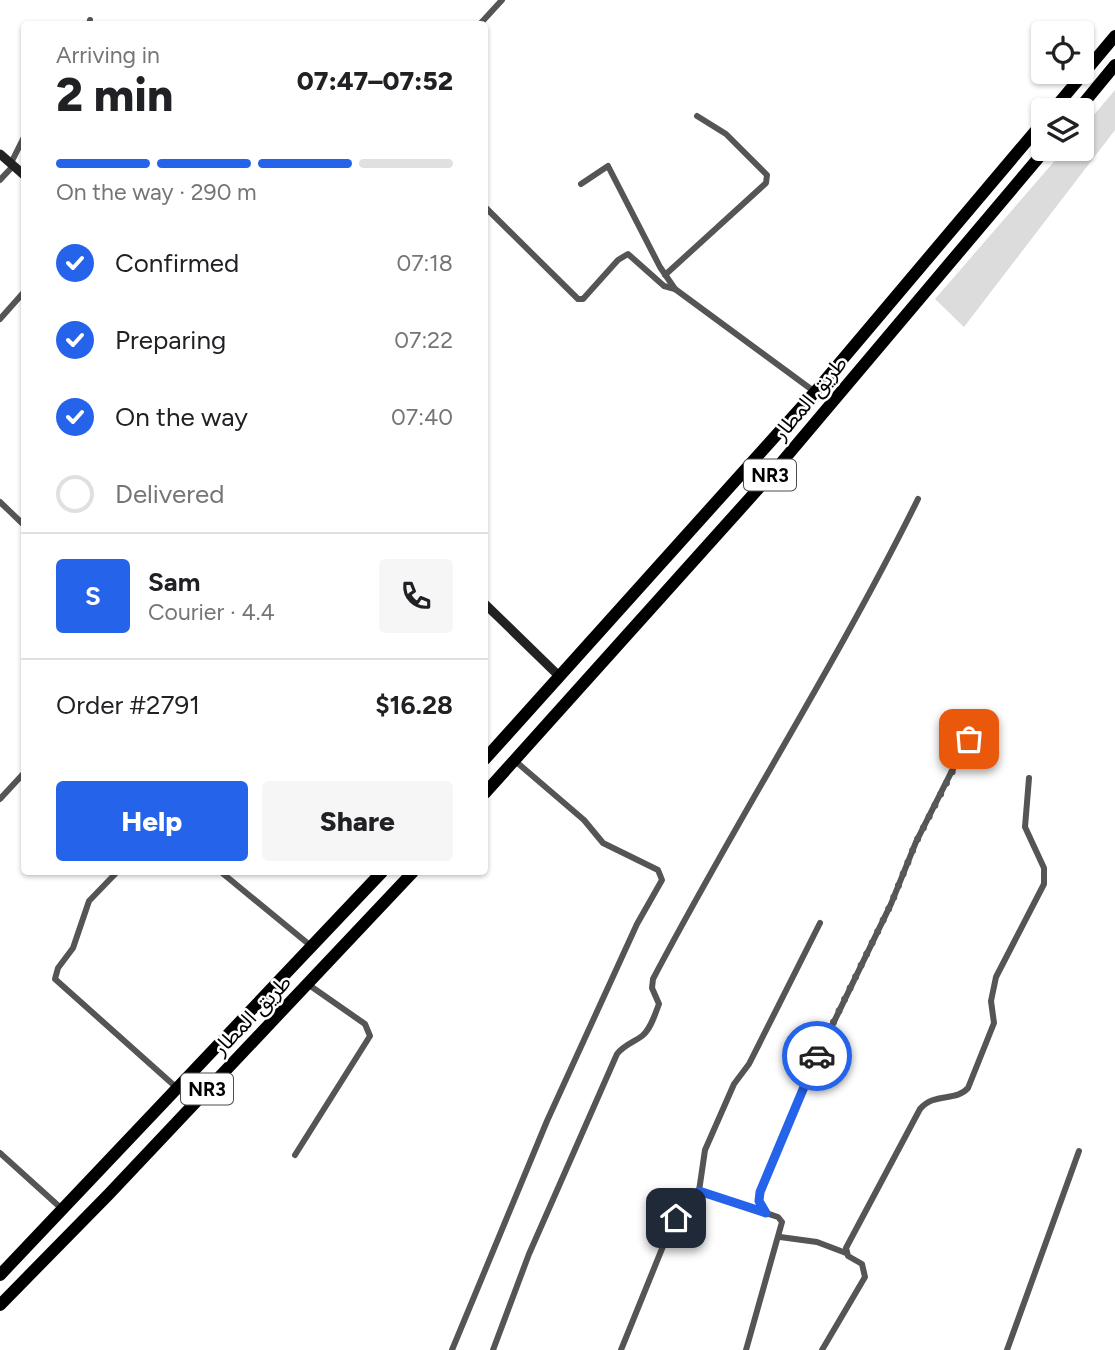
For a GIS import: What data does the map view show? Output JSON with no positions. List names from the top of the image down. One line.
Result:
{"streets":{"highway":["طريق المطار","NR3"]},"page":{"heading":["2 min","Arriving in","07:47–07:52"],"panel":["Sam","Courier · 4.4","Order #2791","$16.28"],"bar":"On the way · 290 m","list":[["Confirmed","07:18"],["Preparing","07:22"],["On the way","07:40"],"Delivered"],"round":"S","buttons":["Help","Share"]}}
